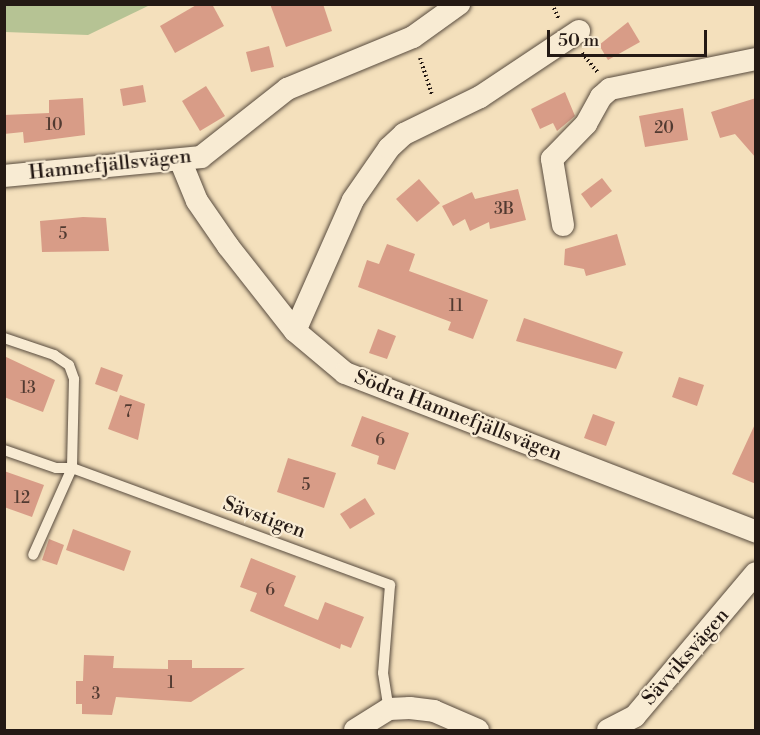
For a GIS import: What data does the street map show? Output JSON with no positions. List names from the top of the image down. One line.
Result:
{"streets":{"street":["Hamnefjällsvägen","Södra Hamnefjällsvägen","Sävviksvägen"],"lane":["Sävstigen"]},"crossings":[["Hamnefjällsvägen","Södra Hamnefjällsvägen"]],"house_numbers":["10","20","3B","5","11","13","7","6","5","12","6","1","3"],"scale_bar":"50 m"}
